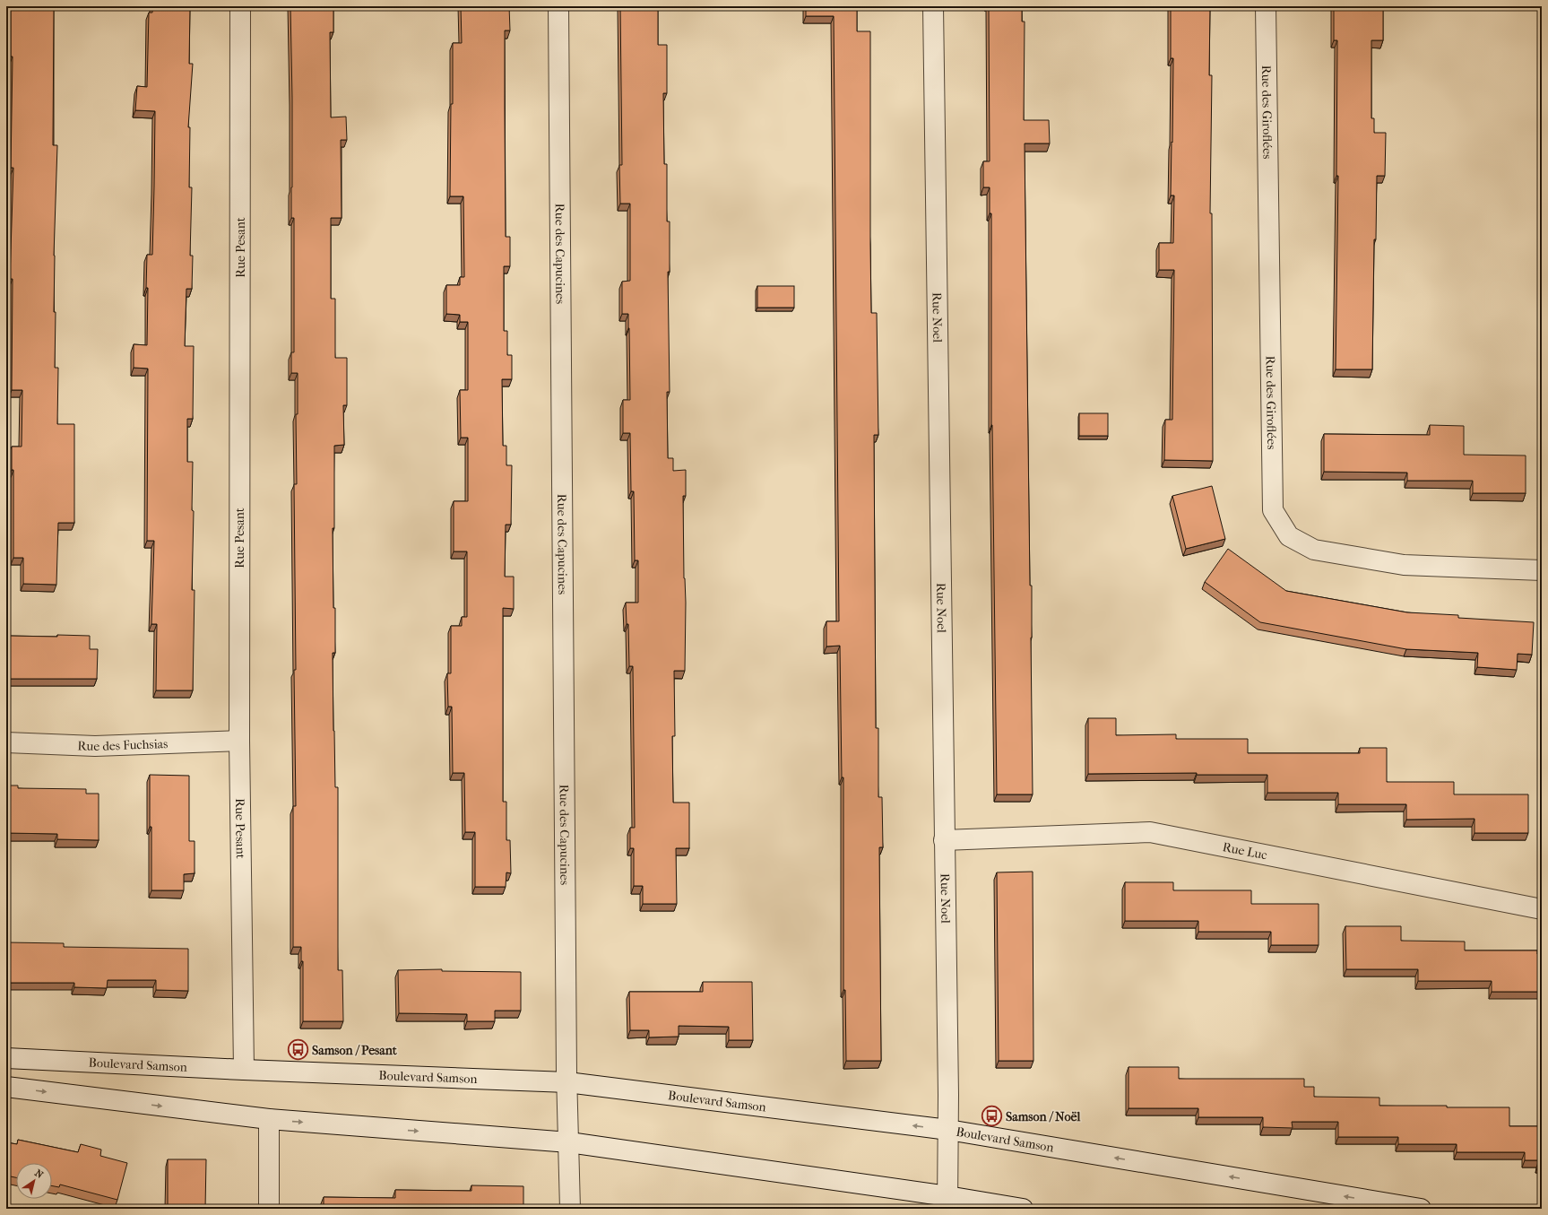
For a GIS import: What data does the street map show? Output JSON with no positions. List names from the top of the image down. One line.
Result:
{"streets":{"street":["Rue des Giroflées","Rue Pesant","Rue des Capucines","Rue Noel","Rue des Fuchsias","Rue Luc","Boulevard Samson"]},"crossings":[["Rue Pesant","Rue des Fuchsias"],["Rue Pesant","Boulevard Samson"],["Rue des Capucines","Boulevard Samson"],["Rue Noel","Rue Luc"],["Rue Noel","Boulevard Samson"]],"places":{"bus stop":["Samson / Pesant","Samson / Noël"]},"north":"top right"}
